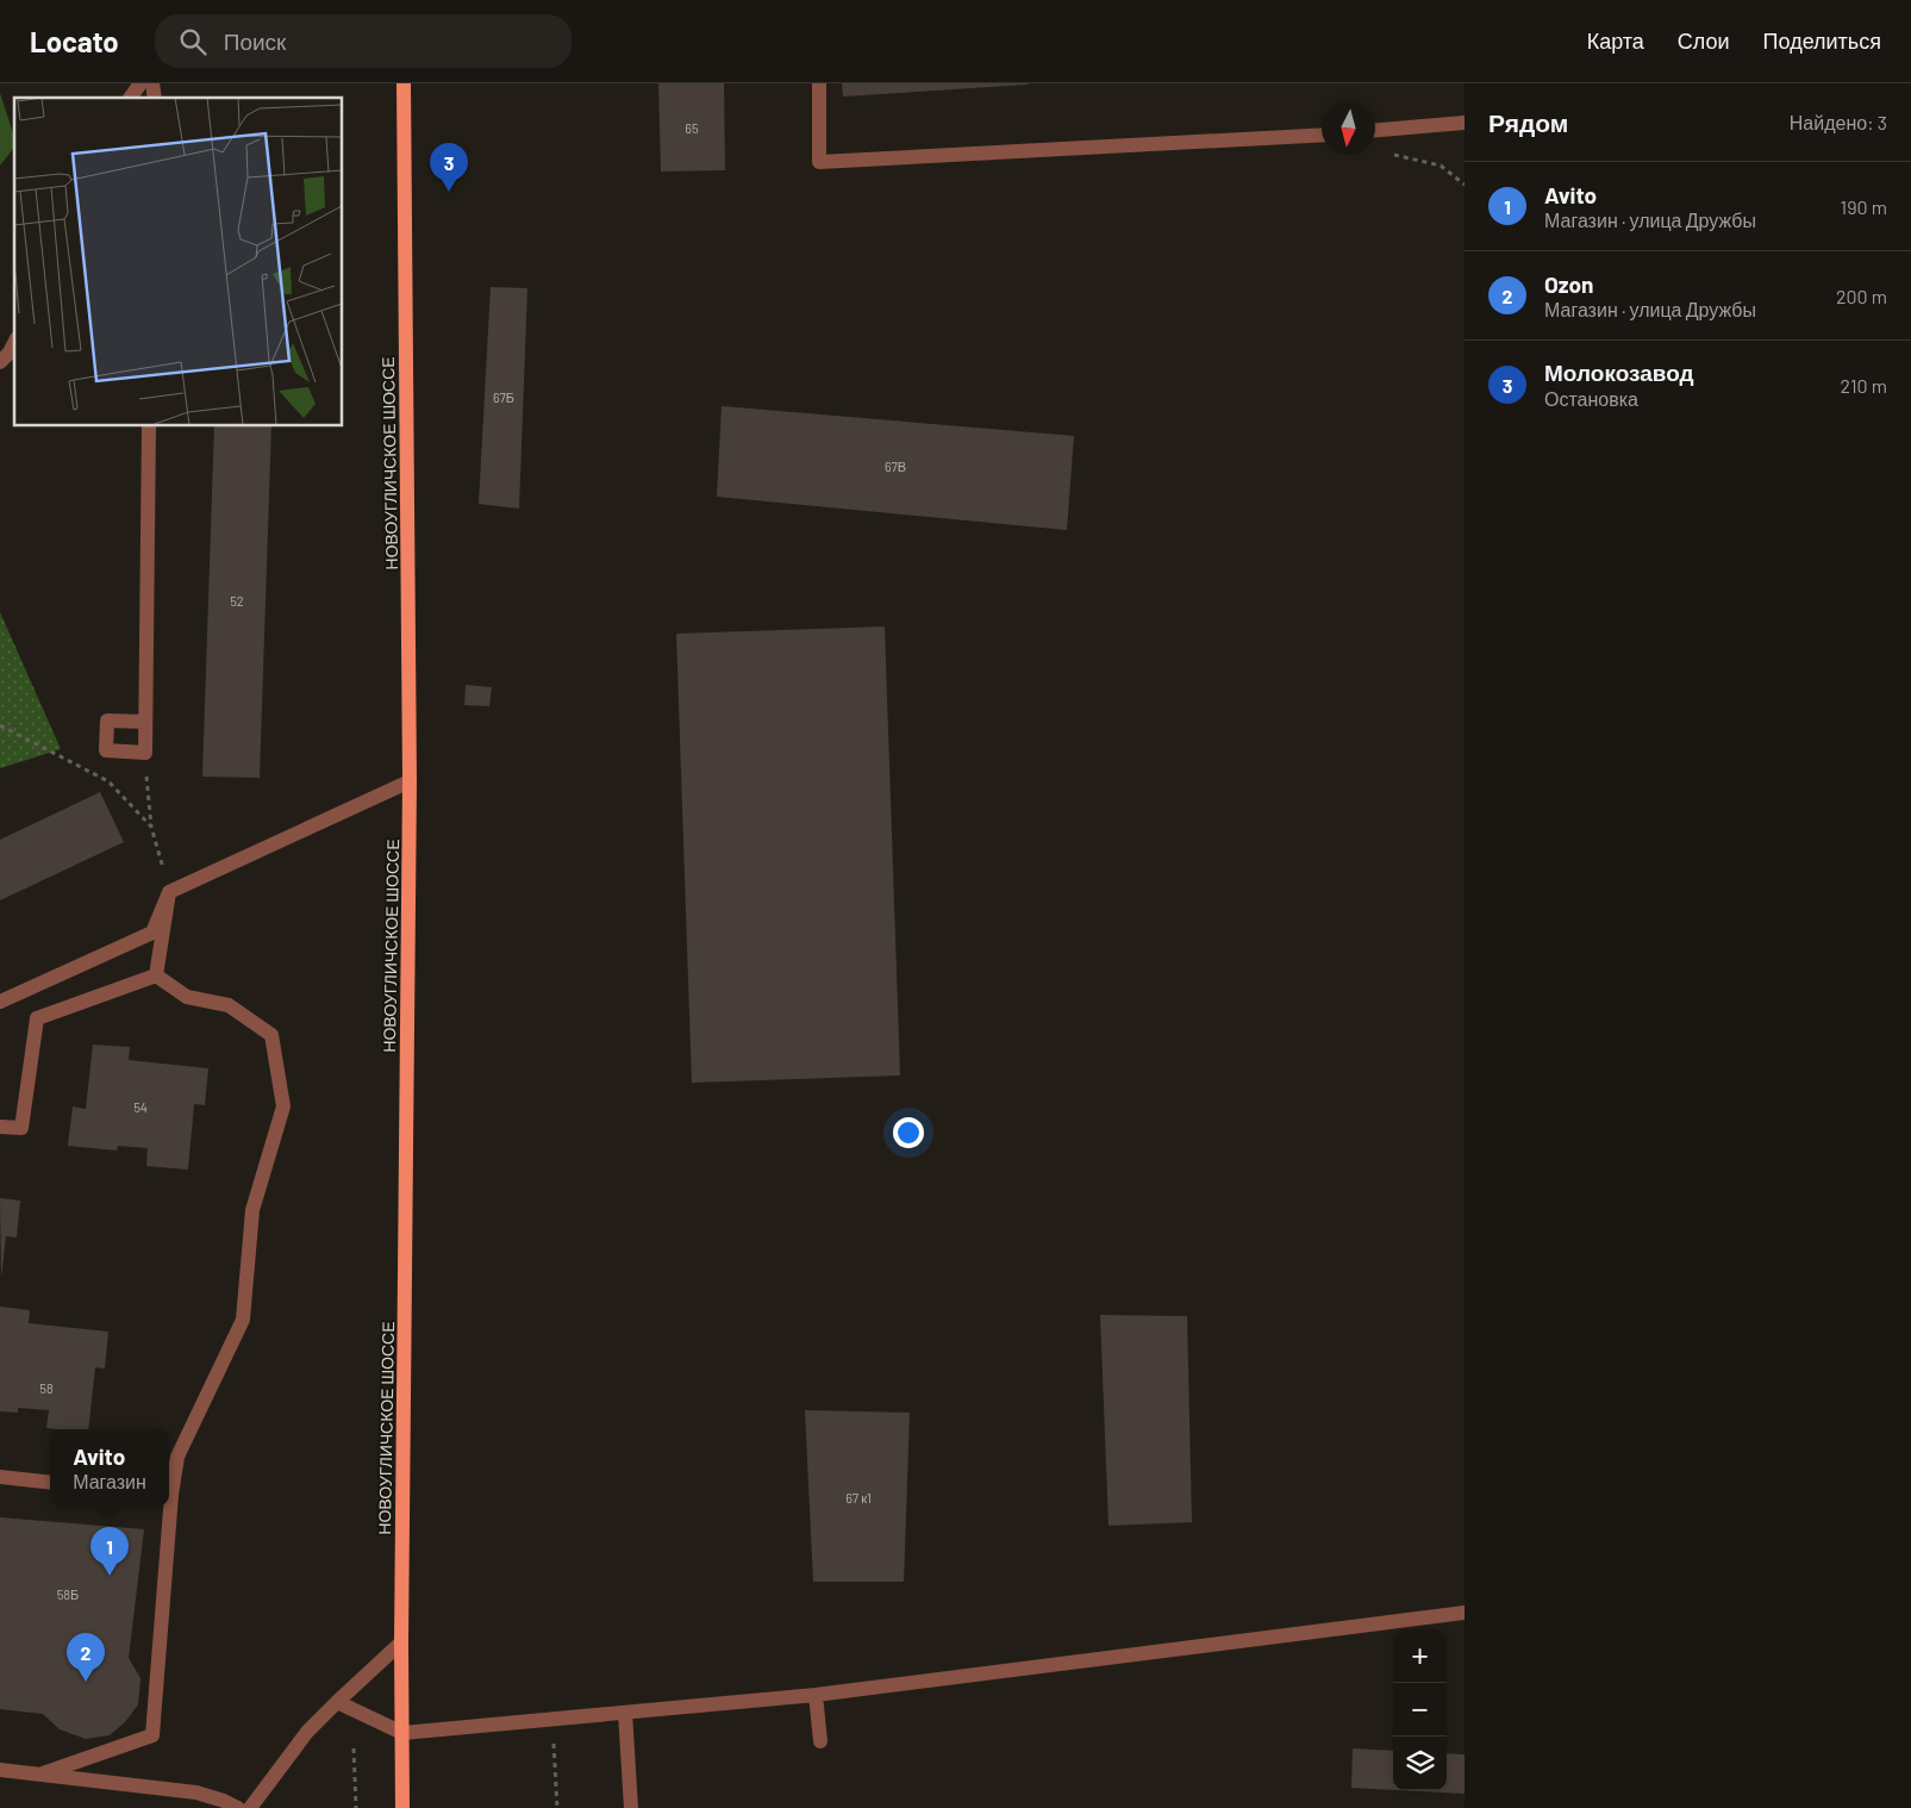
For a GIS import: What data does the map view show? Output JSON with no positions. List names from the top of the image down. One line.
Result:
{"streets":{"main road":["НОВОУГЛИЧСКОЕ ШОССЕ"]},"house_numbers":["65","67Б","67В","52","54","58","67 к1","58Б"],"north":"bottom","page":{"header":"Locato","search":"Поиск","nav":["Карта","Слои","Поделиться"],"heading":["Рядом","Найдено: 3"],"pins":["3","1","2"],"list":[{"mark":"1","name":"Avito","note":"Магазин · улица Дружбы","value":"190 m"},{"mark":"2","name":"Ozon","note":"Магазин · улица Дружбы","value":"200 m"},{"mark":"3","name":"Молокозавод","note":"Остановка","value":"210 m"}],"popup":["Avito","Магазин"],"map_buttons":["+","−"]}}
